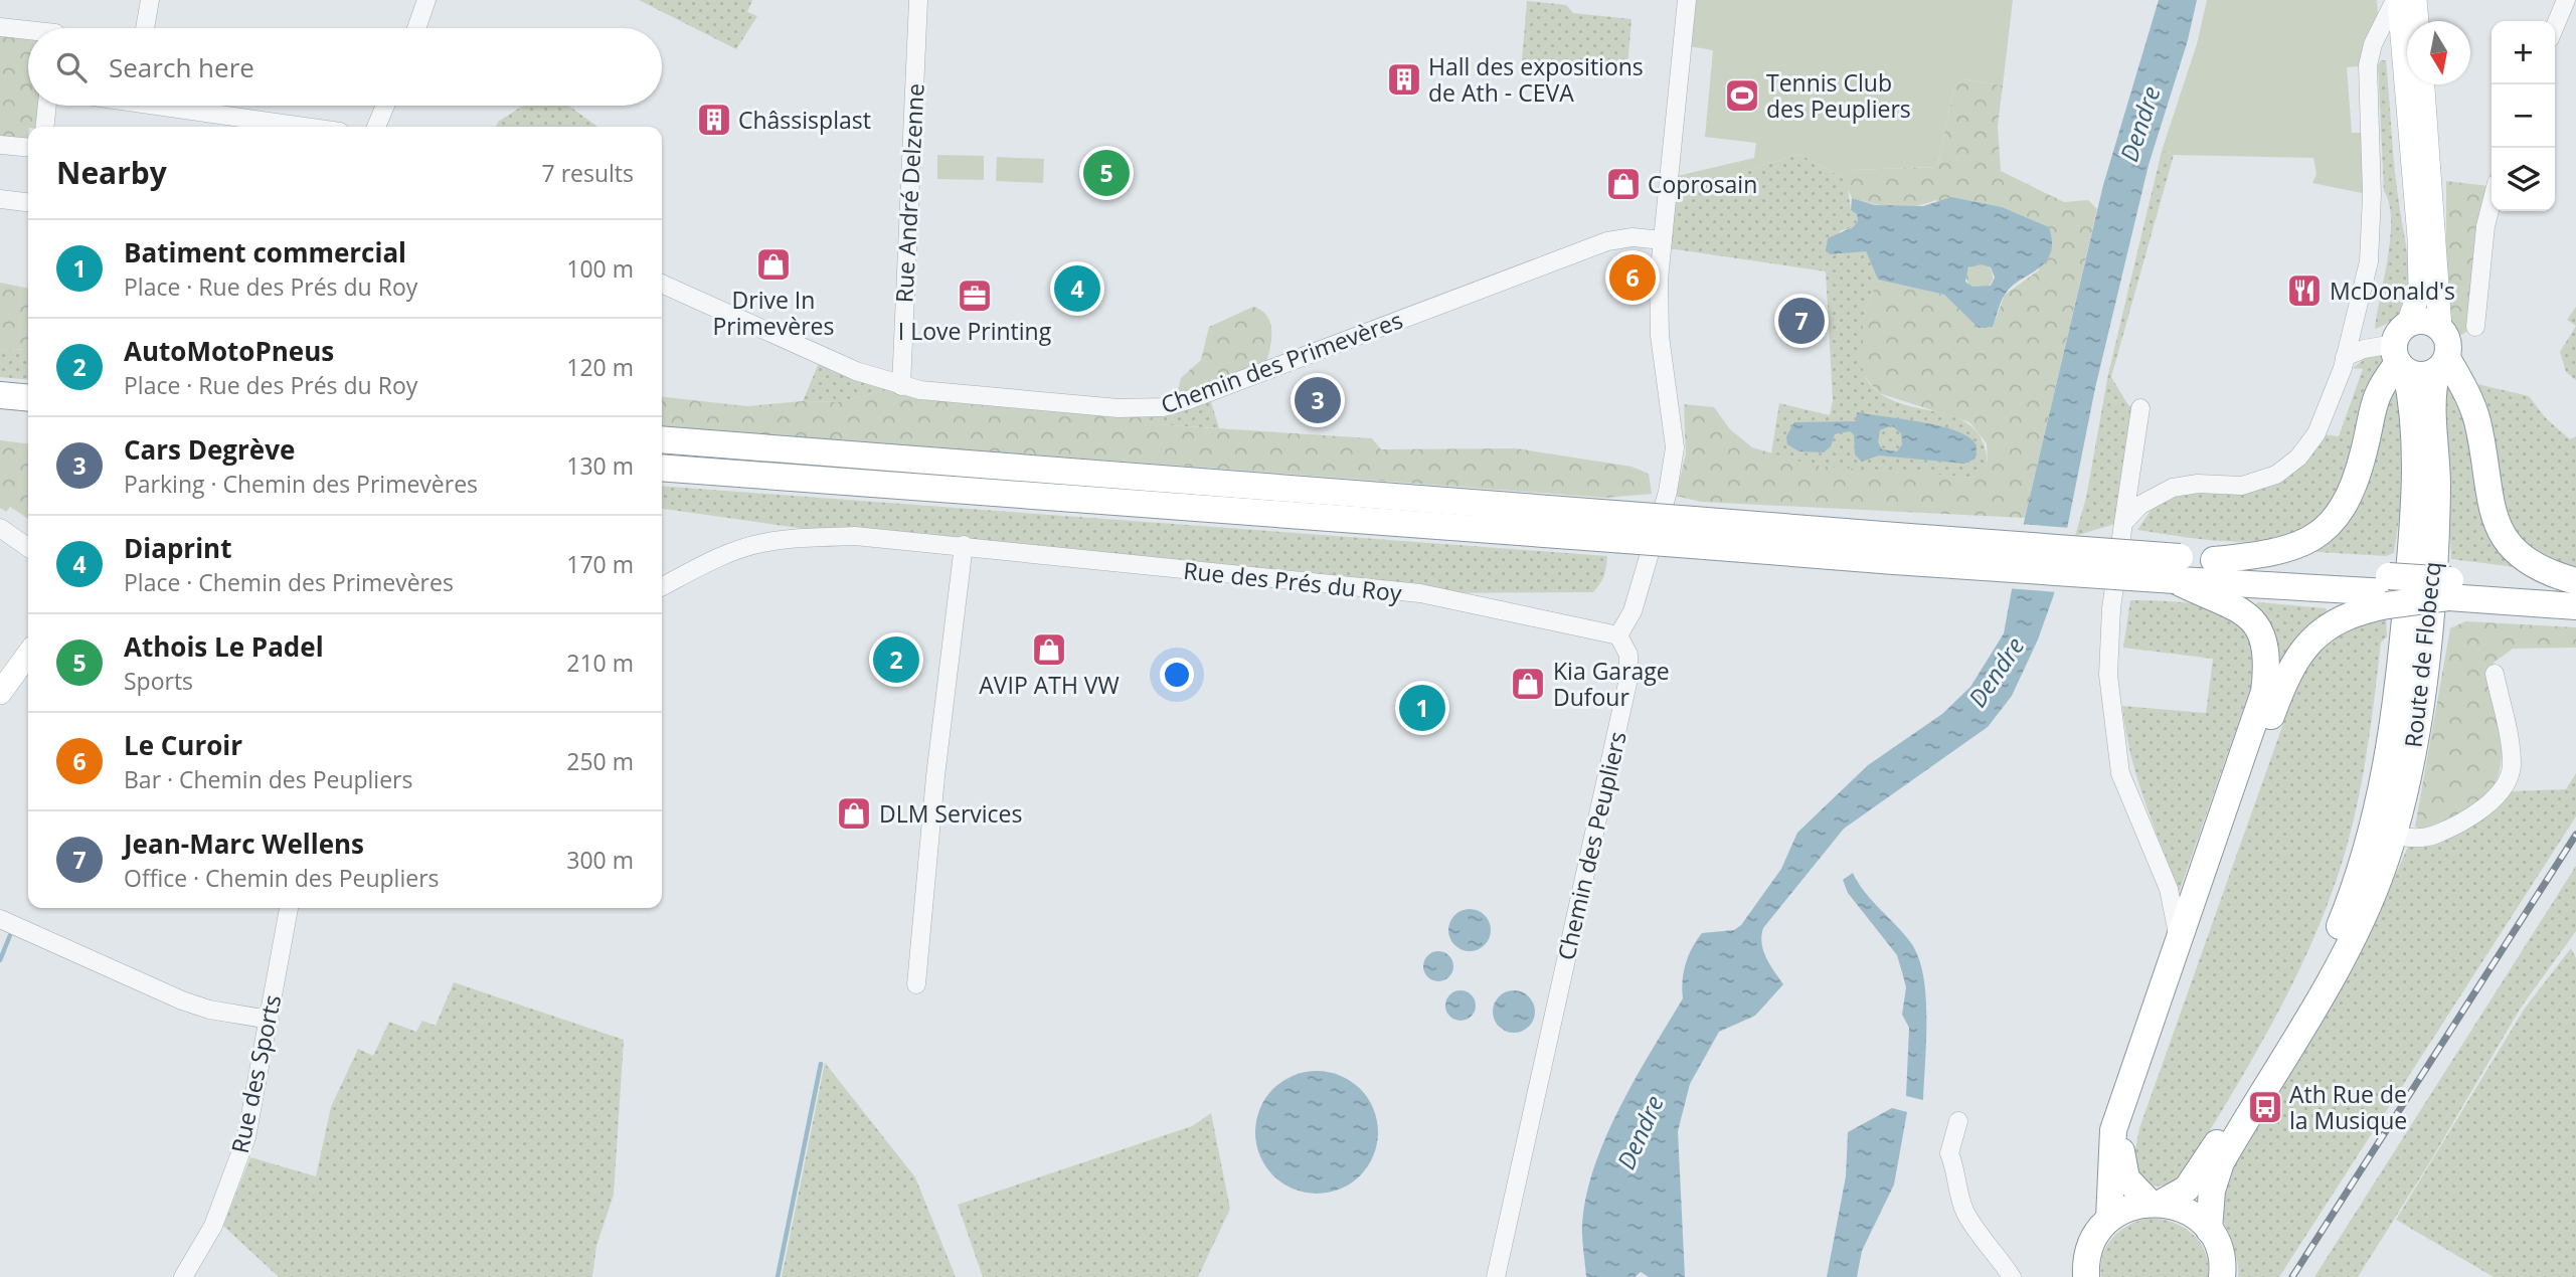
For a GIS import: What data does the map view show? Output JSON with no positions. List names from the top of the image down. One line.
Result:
{"streets":{"highway":["Route de Flobecq"],"street":["Rue André Delzenne","Chemin des Primevères","Rue des Prés du Roy","Chemin des Peupliers","Rue des Sports"]},"crossings":[["Rue André Delzenne","Chemin des Primevères"],["Rue des Prés du Roy","Chemin des Peupliers"]],"water":["Dendre"],"places":{"building":["Hall des expositions de Ath - CEVA","Châssisplast"],"sports":["Tennis Club des Peupliers"],"shop":["Coprosain","Drive In Primevères","AVIP ATH VW","Kia Garage Dufour","DLM Services"],"restaurant":["McDonald's"],"office":["I Love Printing"],"bus stop":["Ath Rue de la Musique"]},"north":"bottom","page":{"map_buttons":["+","−"],"search":"Search here","heading":["Nearby","7 results"],"pins":["5","6","4","7","3","2","1"],"list":[{"mark":"1","name":"Batiment commercial","note":"Place · Rue des Prés du Roy","value":"100 m"},{"mark":"2","name":"AutoMotoPneus","note":"Place · Rue des Prés du Roy","value":"120 m"},{"mark":"3","name":"Cars Degrève","note":"Parking · Chemin des Primevères","value":"130 m"},{"mark":"4","name":"Diaprint","note":"Place · Chemin des Primevères","value":"170 m"},{"mark":"5","name":"Athois Le Padel","note":"Sports","value":"210 m"},{"mark":"6","name":"Le Curoir","note":"Bar · Chemin des Peupliers","value":"250 m"},{"mark":"7","name":"Jean-Marc Wellens","note":"Office · Chemin des Peupliers","value":"300 m"}]}}
